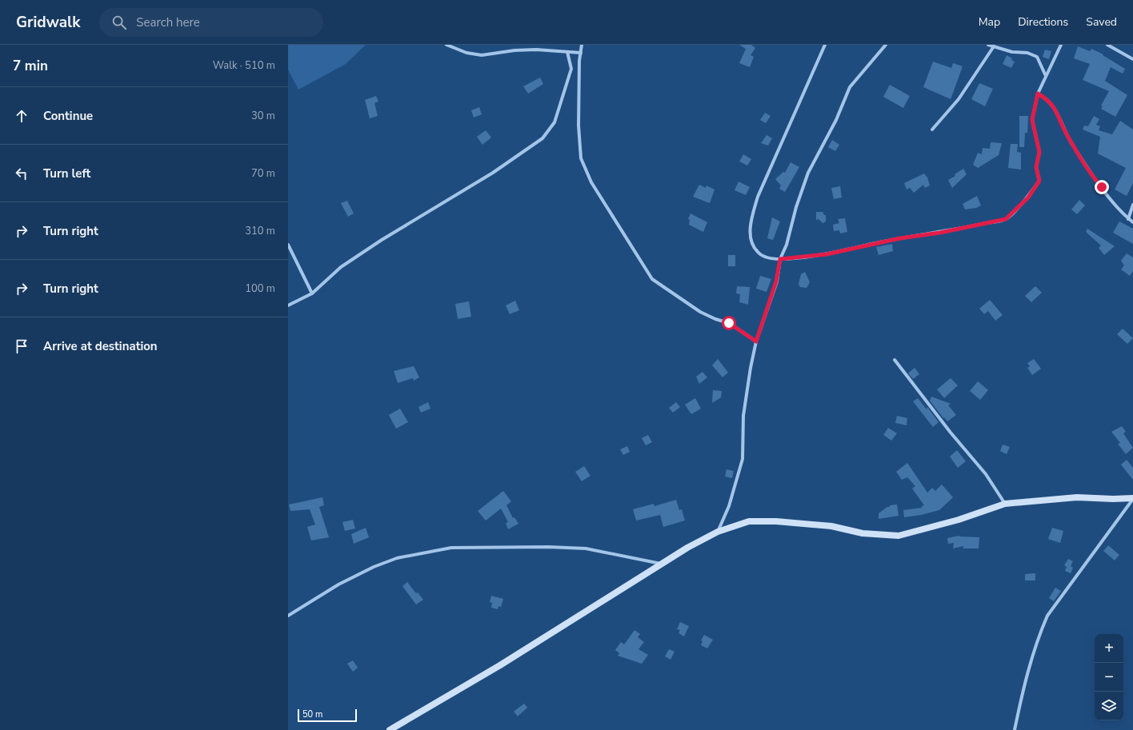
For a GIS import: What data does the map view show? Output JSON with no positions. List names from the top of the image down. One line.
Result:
{"scale_bar":"50 m","page":{"header":"Gridwalk","search":"Search here","nav":["Map","Directions","Saved"],"heading":["7 min","Walk · 510 m"],"list":[["Continue","30 m"],["Turn left","70 m"],["Turn right","310 m"],["Turn right","100 m"],"Arrive at destination"],"map_buttons":["+","−"],"scale":"50 m"}}
